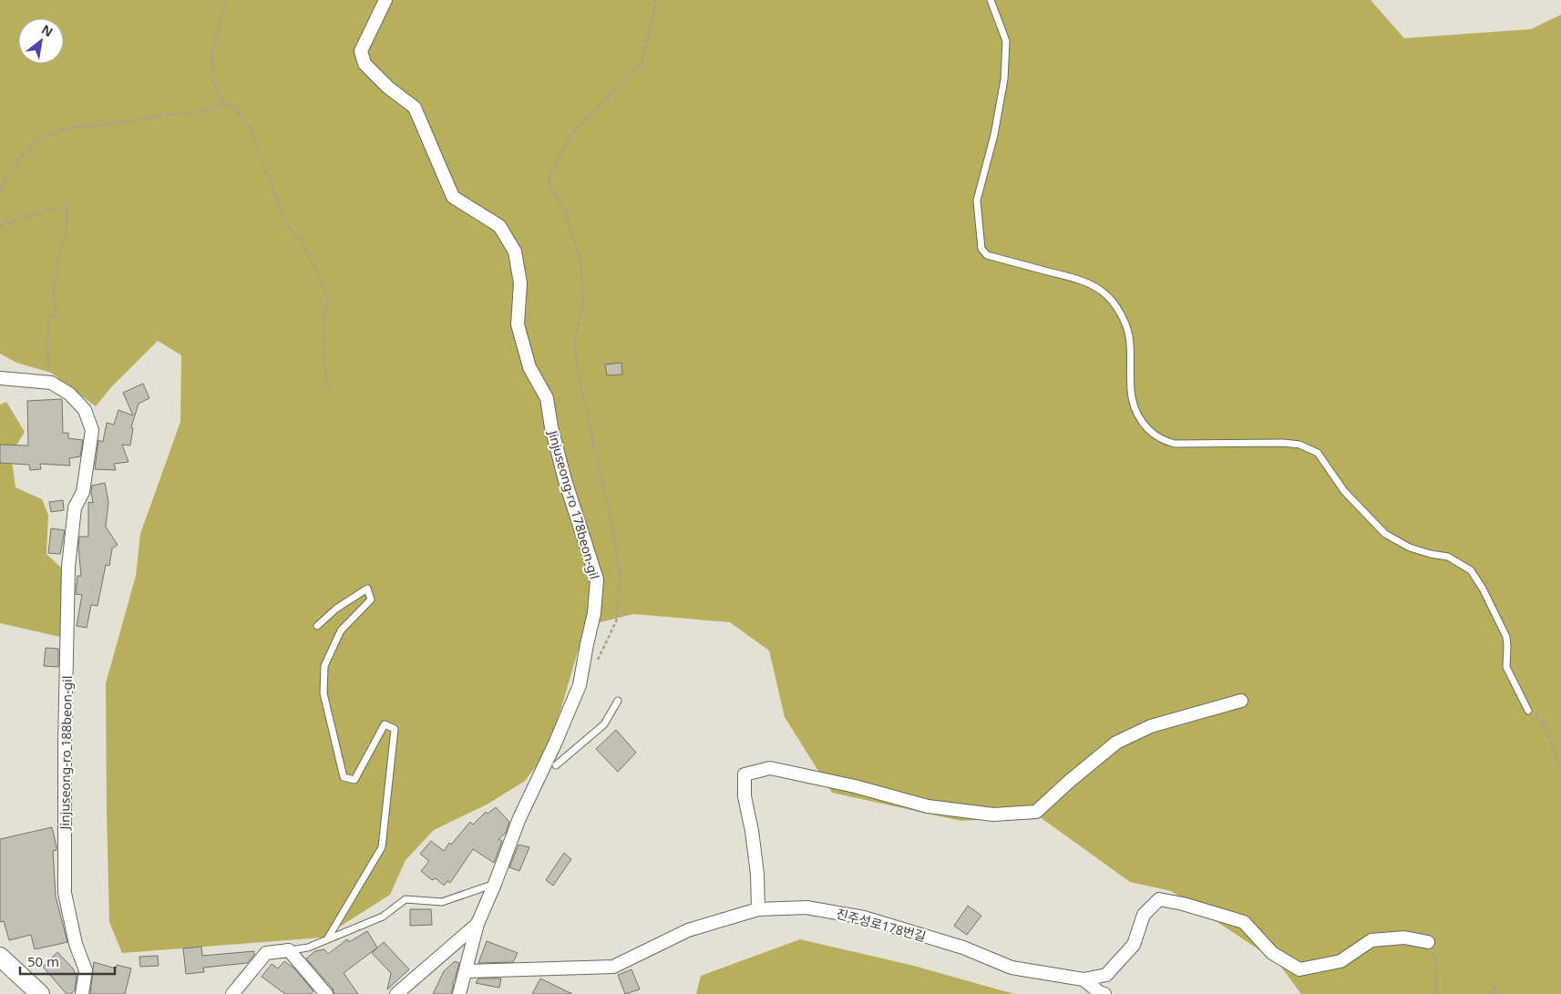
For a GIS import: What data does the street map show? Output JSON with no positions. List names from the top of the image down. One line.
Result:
{"streets":{"street":["Jinjuseong-ro 178beon-gil","Jinjuseong-ro 188beon-gil","진주성로178번길"]},"crossings":[["Jinjuseong-ro 178beon-gil","진주성로178번길"]],"scale_bar":"50 m","north":"top right"}
